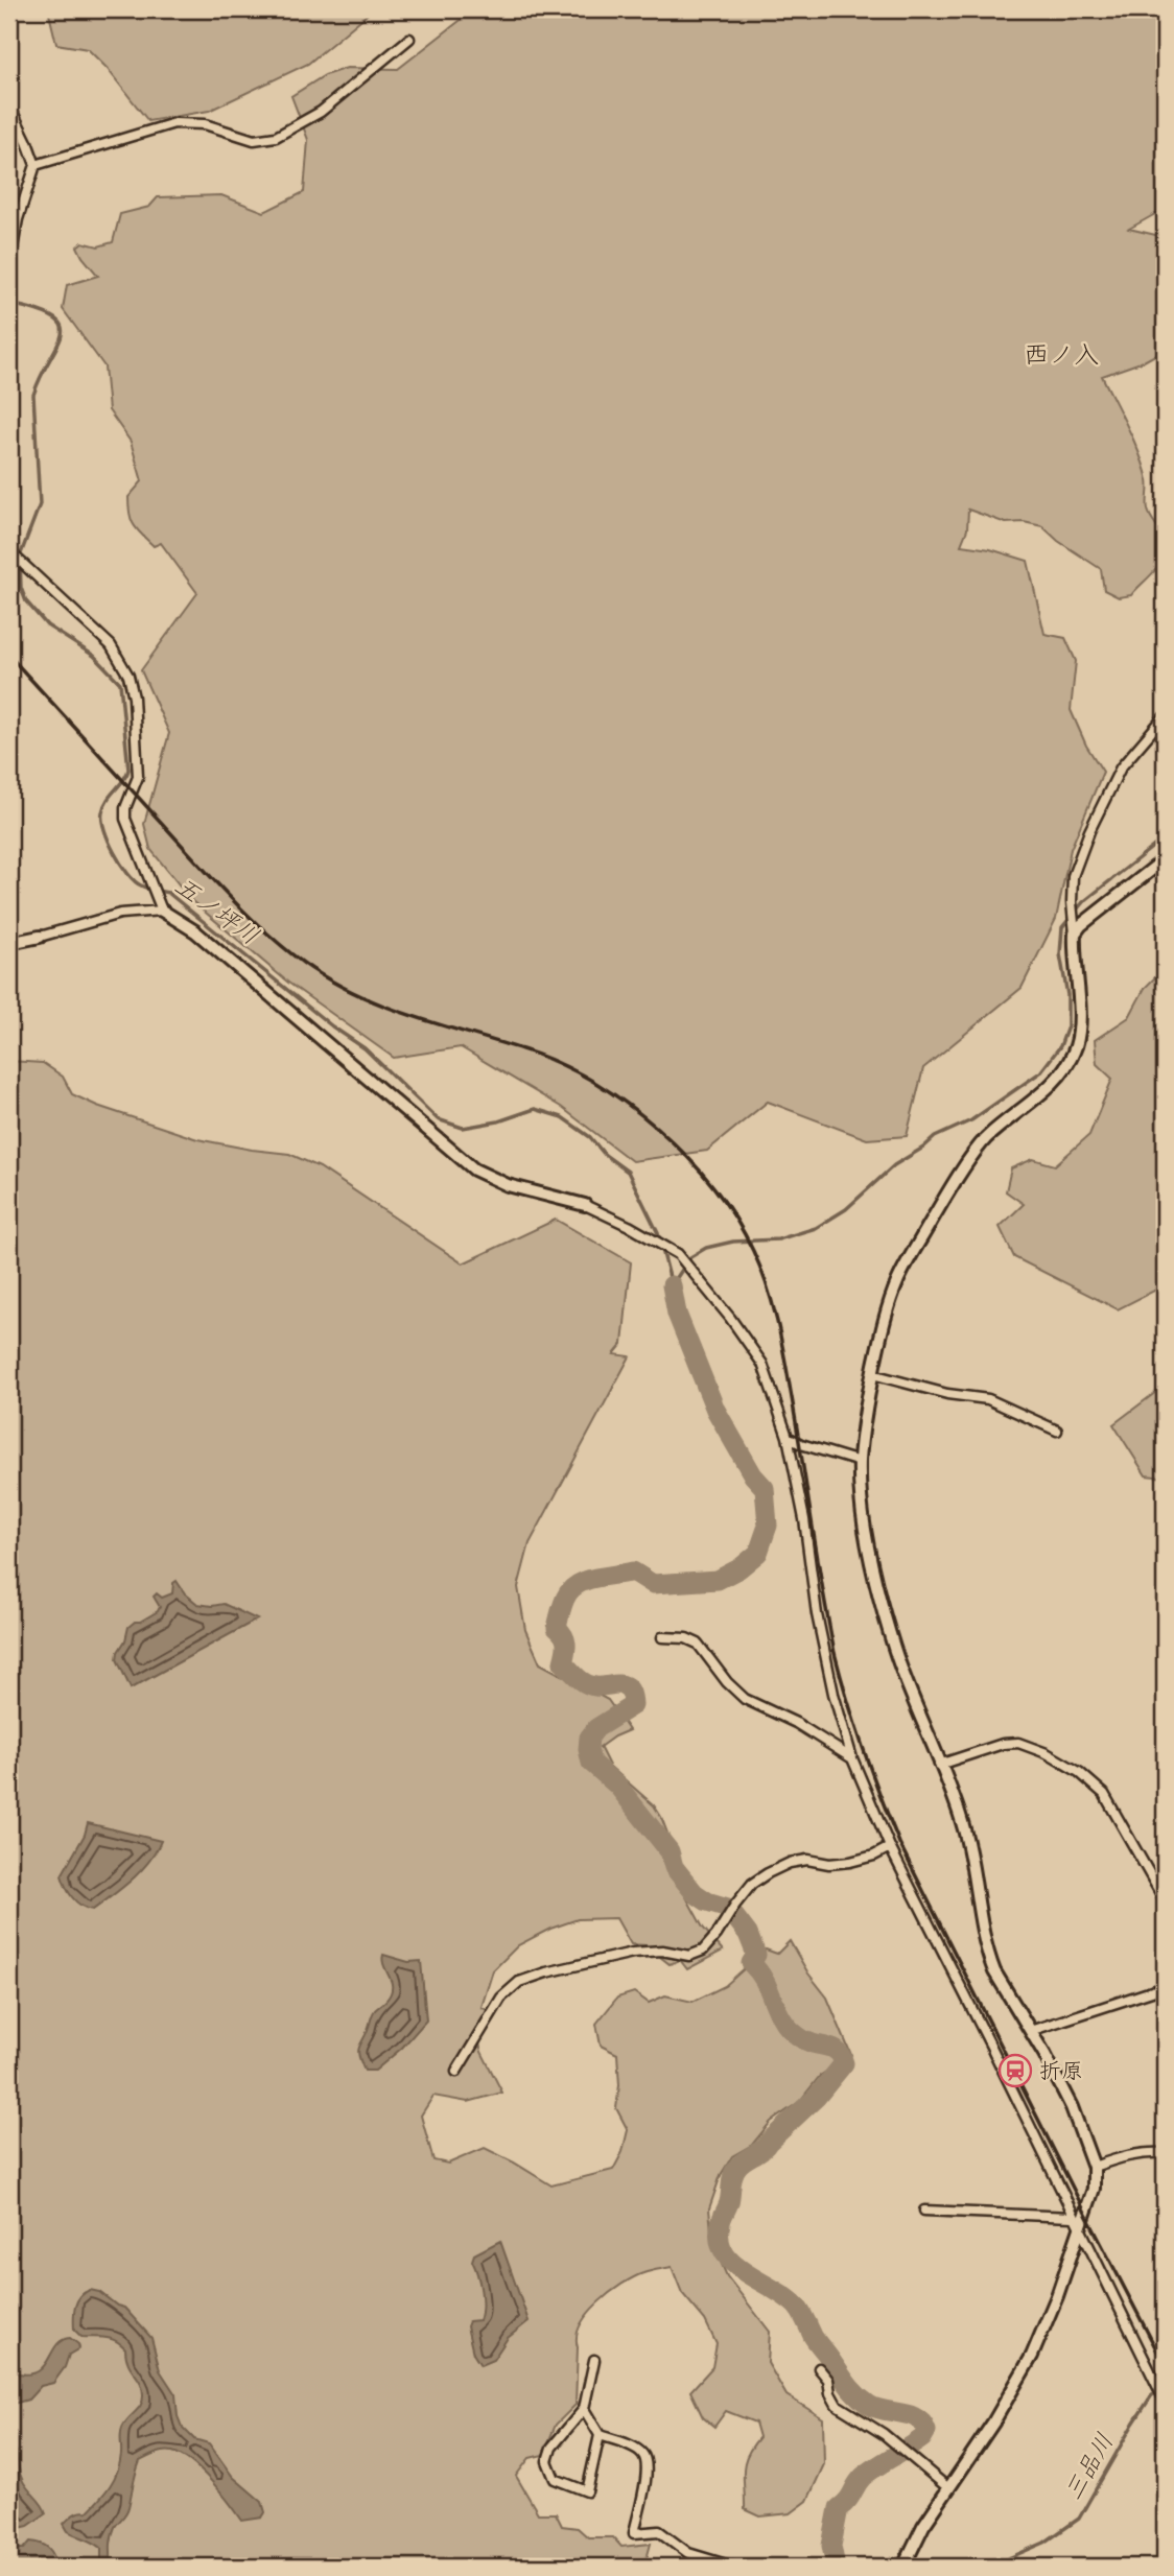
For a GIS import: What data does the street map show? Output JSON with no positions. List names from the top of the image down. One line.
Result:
{"districts":["西ノ入"],"water":["五ノ坪川","三品川"],"places":{"station":["折原"]}}
